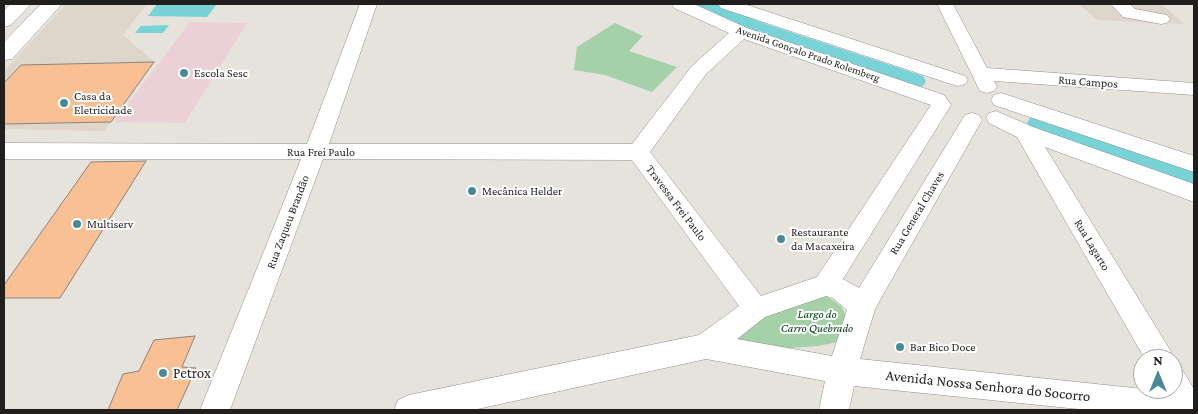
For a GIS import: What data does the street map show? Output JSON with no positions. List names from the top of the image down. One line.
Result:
{"streets":{"street":["Avenida Gonçalo Prado Rolemberg","Rua Campos","Rua Frei Paulo","Travessa Frei Paulo","Rua General Chaves","Rua Zaqueu Brandão","Rua Lagarto","Avenida Nossa Senhora do Socorro"]},"crossings":[["Avenida Gonçalo Prado Rolemberg","Rua Campos"],["Avenida Gonçalo Prado Rolemberg","Travessa Frei Paulo"],["Avenida Gonçalo Prado Rolemberg","Rua General Chaves"],["Rua Frei Paulo","Travessa Frei Paulo"],["Rua Frei Paulo","Rua Zaqueu Brandão"],["Rua General Chaves","Avenida Nossa Senhora do Socorro"]],"parks":["Largo do Carro Quebrado"],"places":["Escola Sesc","Casa da Eletricidade","Mecânica Helder","Multiserv","Restaurante da Macaxeira","Bar Bico Doce","Petrox"],"north":"top"}
